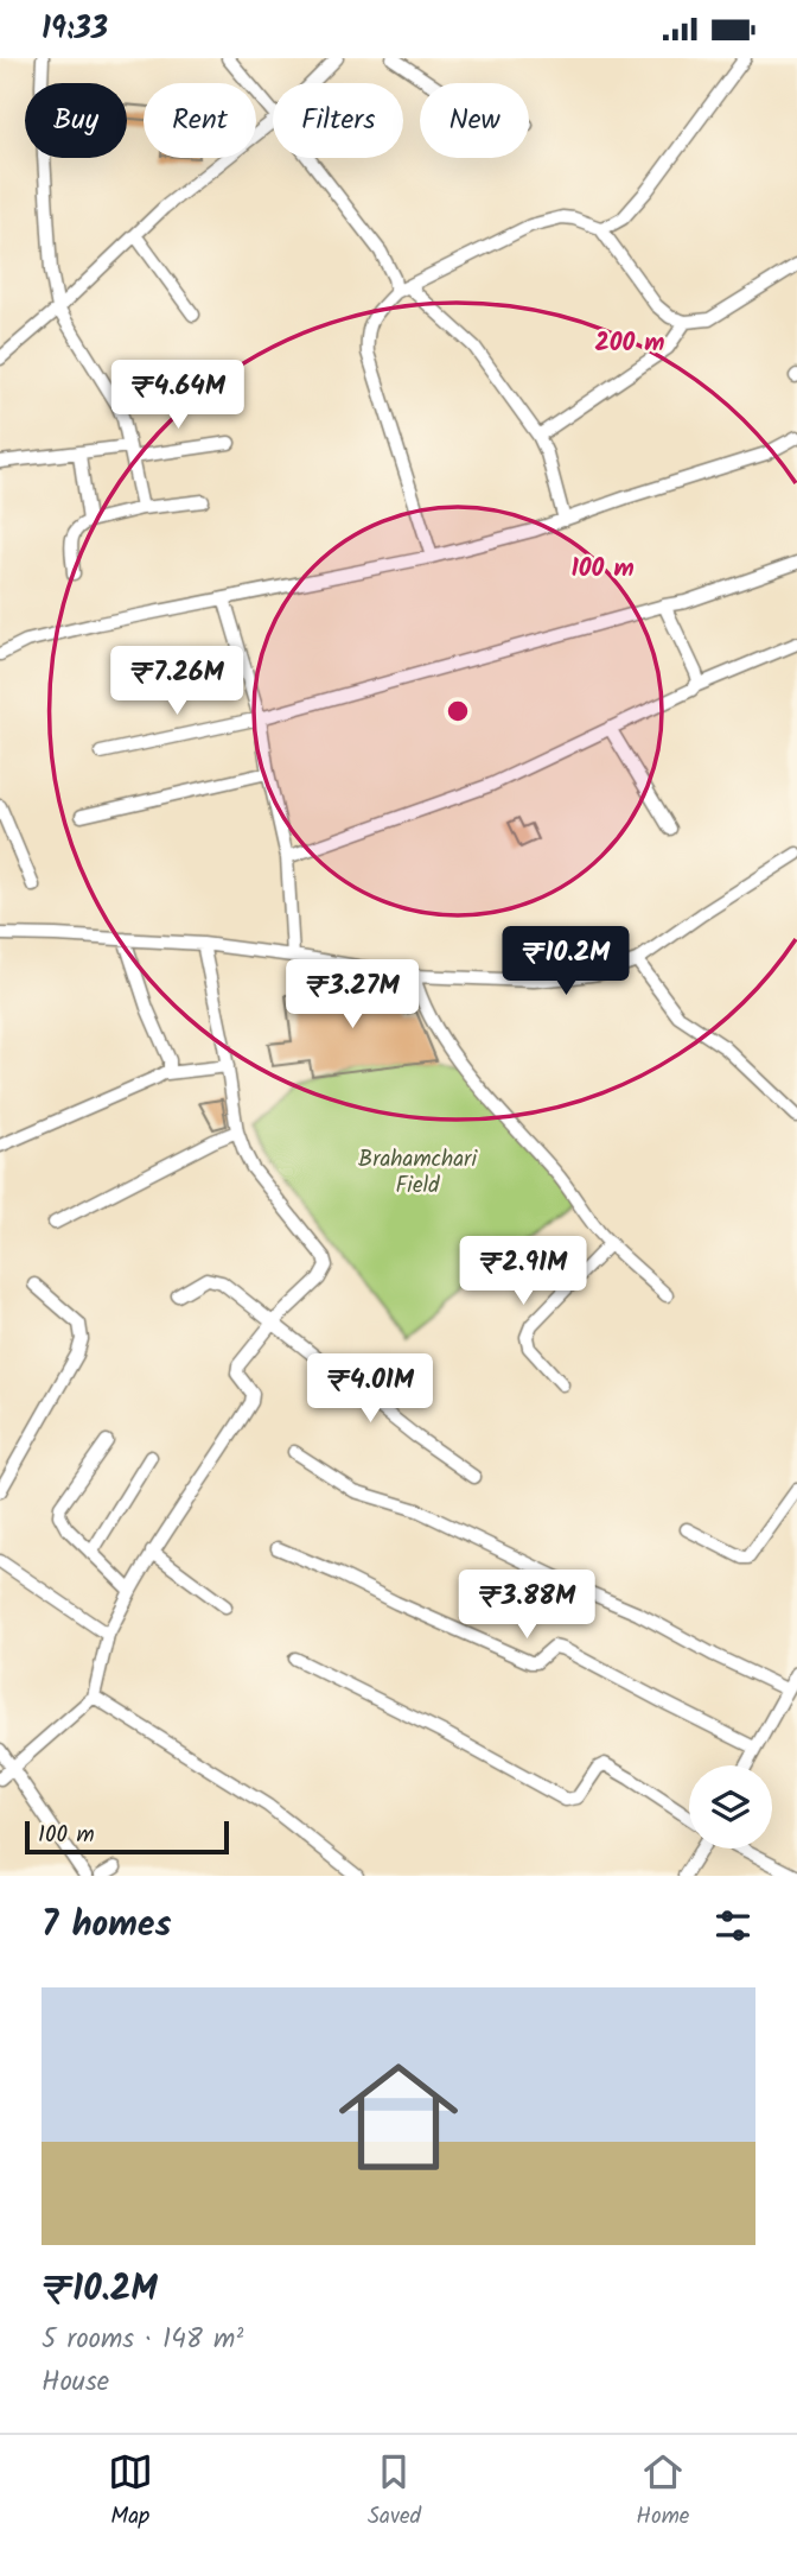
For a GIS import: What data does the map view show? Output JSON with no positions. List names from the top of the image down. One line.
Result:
{"parks":["Brahamchari Field"],"scale_bar":"100 m","page":{"status":"19:33","chip":["Buy","Rent","Filters","New"],"price":["₹4.64M","₹7.26M","₹10.2M","₹3.27M","₹2.91M","₹4.01M","₹3.88M"],"scale":"100 m","heading":"7 homes","list":[{"name":"₹10.2M","note":"5 rooms · 148 m² · House"}],"tabs":["Map","Saved","Home"]},"rings":["200 m","100 m"]}
